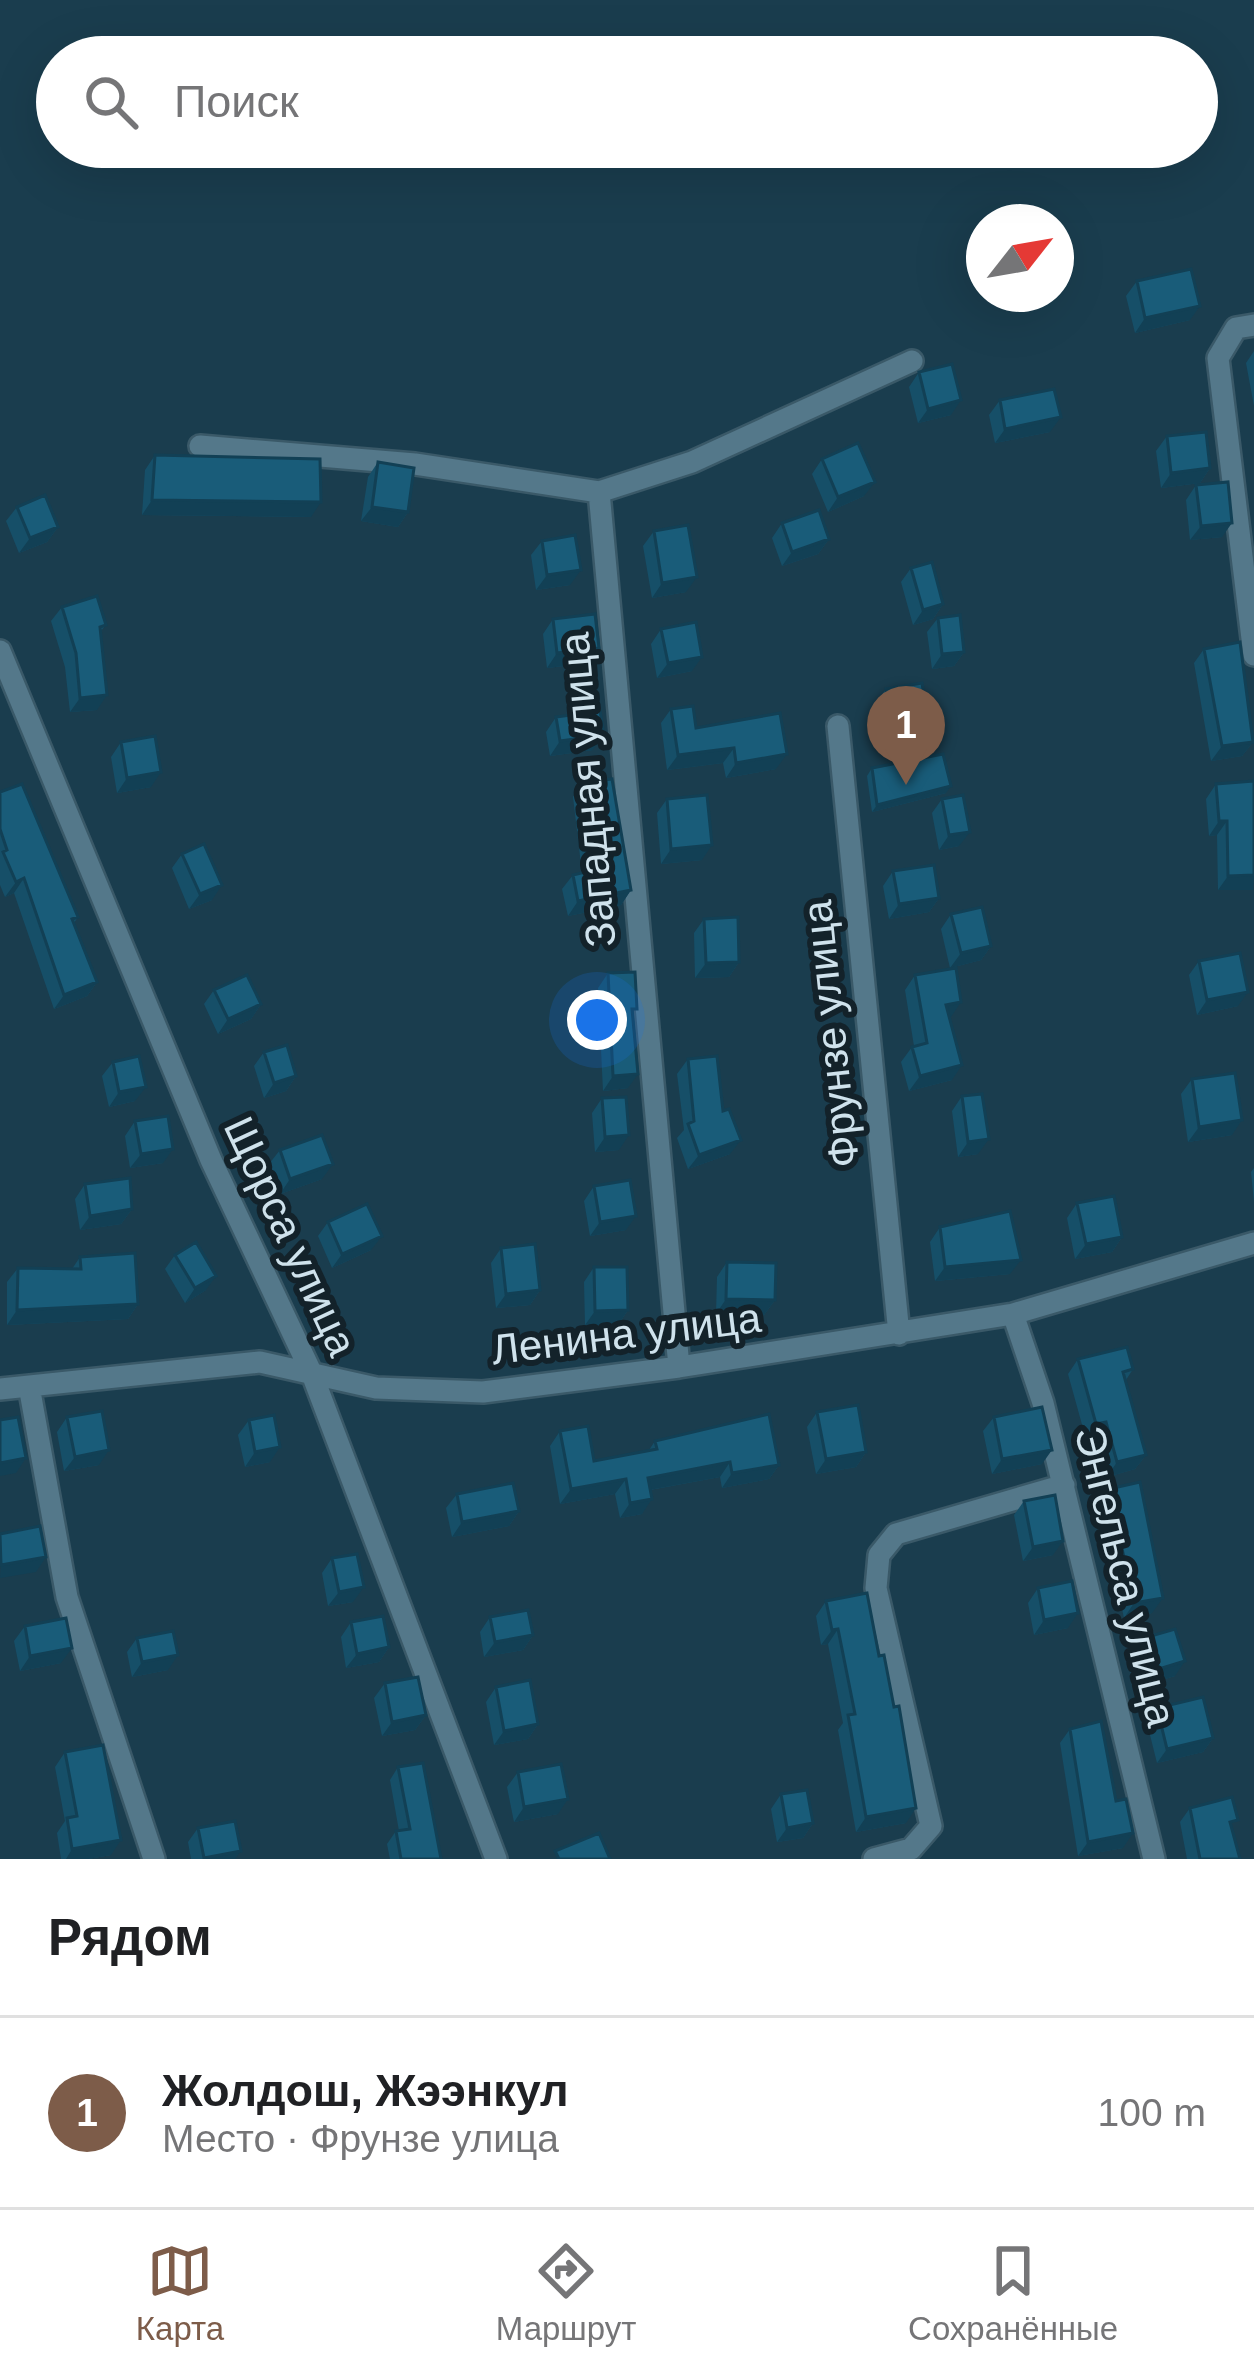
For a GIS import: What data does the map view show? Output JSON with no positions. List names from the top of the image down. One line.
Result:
{"streets":{"street":["Западная улица","Фрунзе улица","Щорса улица","Ленина улица","Энгельса улица"]},"crossings":[["Западная улица","Ленина улица"],["Фрунзе улица","Ленина улица"],["Щорса улица","Ленина улица"],["Ленина улица","Энгельса улица"]],"north":"top right","page":{"search":"Поиск","pins":"1","heading":"Рядом","list":[{"mark":"1","name":"Жолдош, Жээнкул","note":"Место · Фрунзе улица","value":"100 m"}],"nav":["Карта","Маршрут","Сохранённые"]}}
